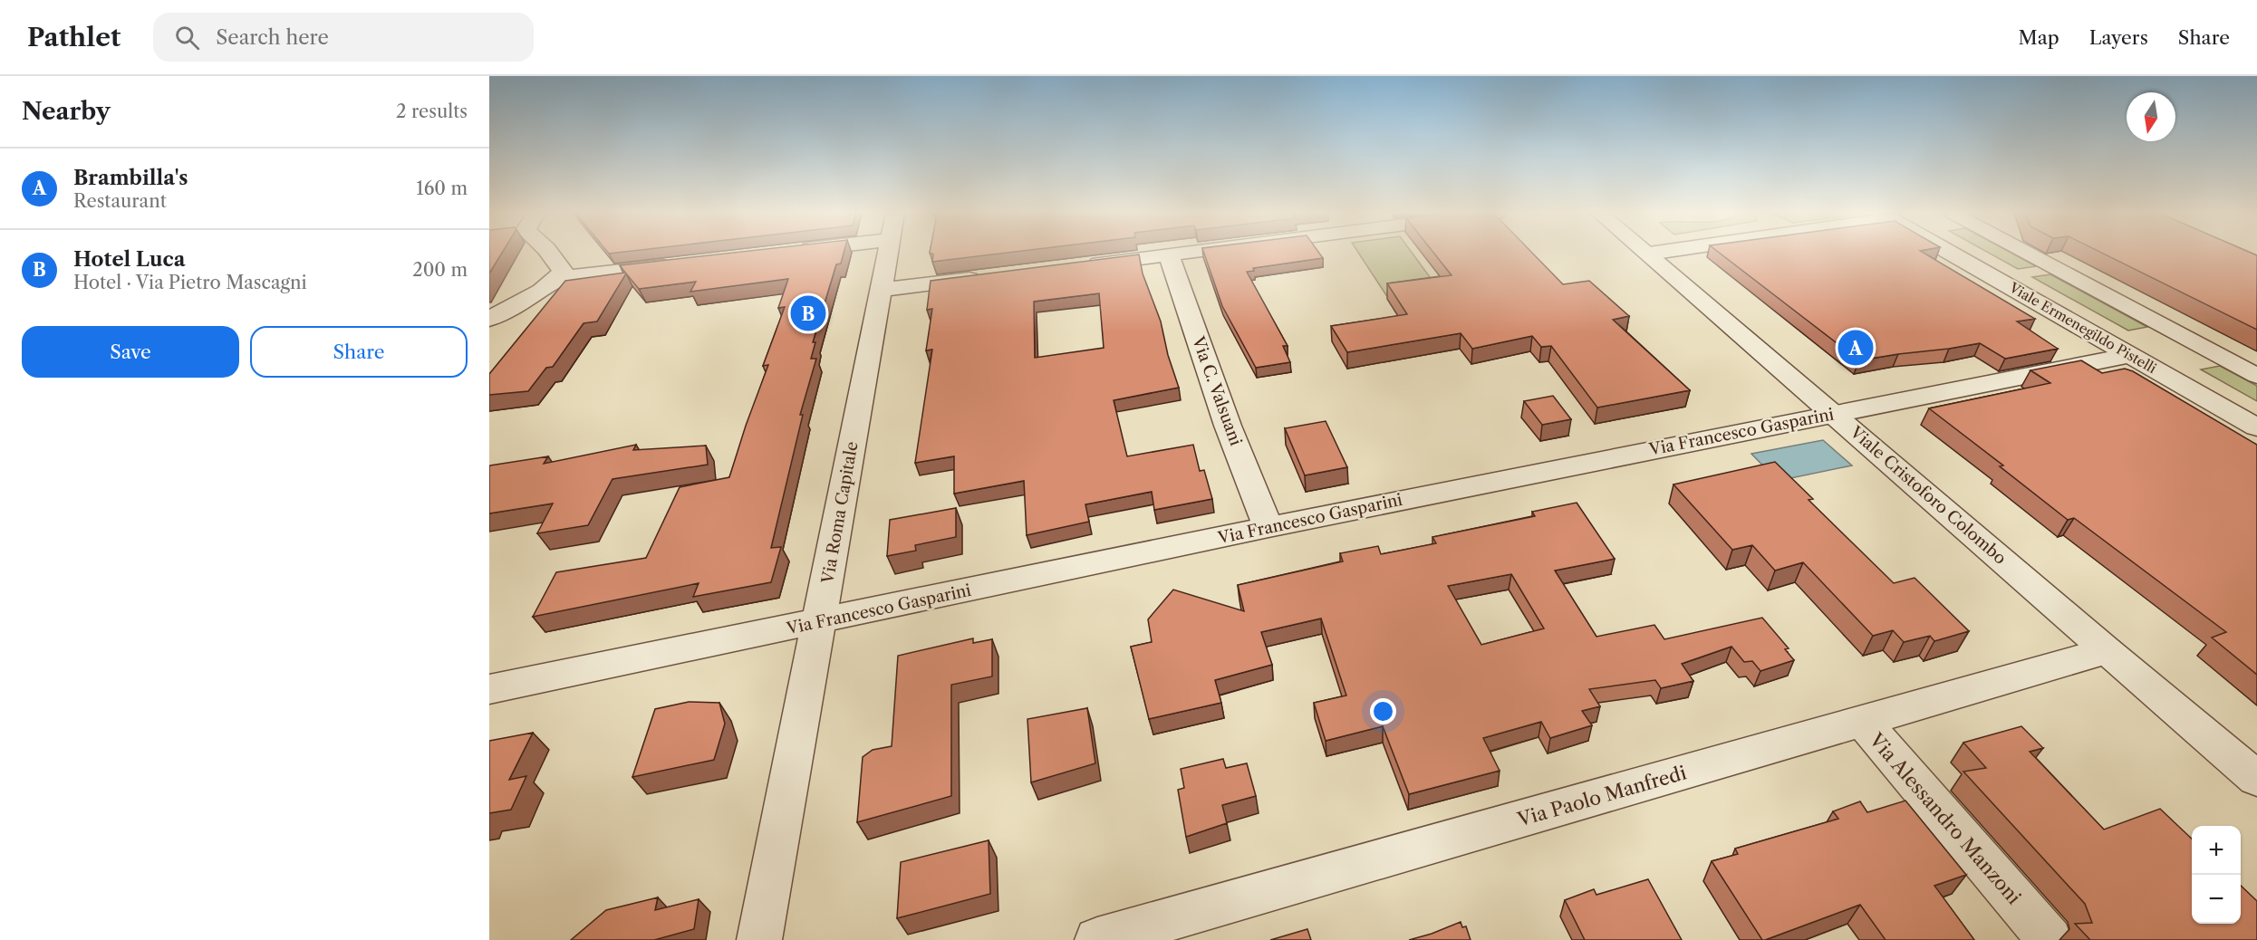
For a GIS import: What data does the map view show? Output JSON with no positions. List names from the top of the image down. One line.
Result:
{"streets":{"street":["Viale Ermenegildo Pistelli","Via C. Valsuani","Via Francesco Gasparini","Viale Cristoforo Colombo","Via Roma Capitale","Via Paolo Manfredi","Via Alessandro Manzoni"]},"crossings":[["Viale Ermenegildo Pistelli","Via Francesco Gasparini"],["Via C. Valsuani","Via Francesco Gasparini"],["Via Francesco Gasparini","Viale Cristoforo Colombo"],["Via Francesco Gasparini","Via Roma Capitale"],["Viale Cristoforo Colombo","Via Paolo Manfredi"],["Via Paolo Manfredi","Via Alessandro Manzoni"]],"north":"bottom","page":{"header":"Pathlet","search":"Search here","nav":["Map","Layers","Share"],"heading":["Nearby","2 results"],"list":[{"mark":"A","name":"Brambilla's","note":"Restaurant","value":"160 m"},{"mark":"B","name":"Hotel Luca","note":"Hotel · Via Pietro Mascagni","value":"200 m"}],"pins":["B","A"],"buttons":["Save","Share"],"map_buttons":["+","−"]}}
